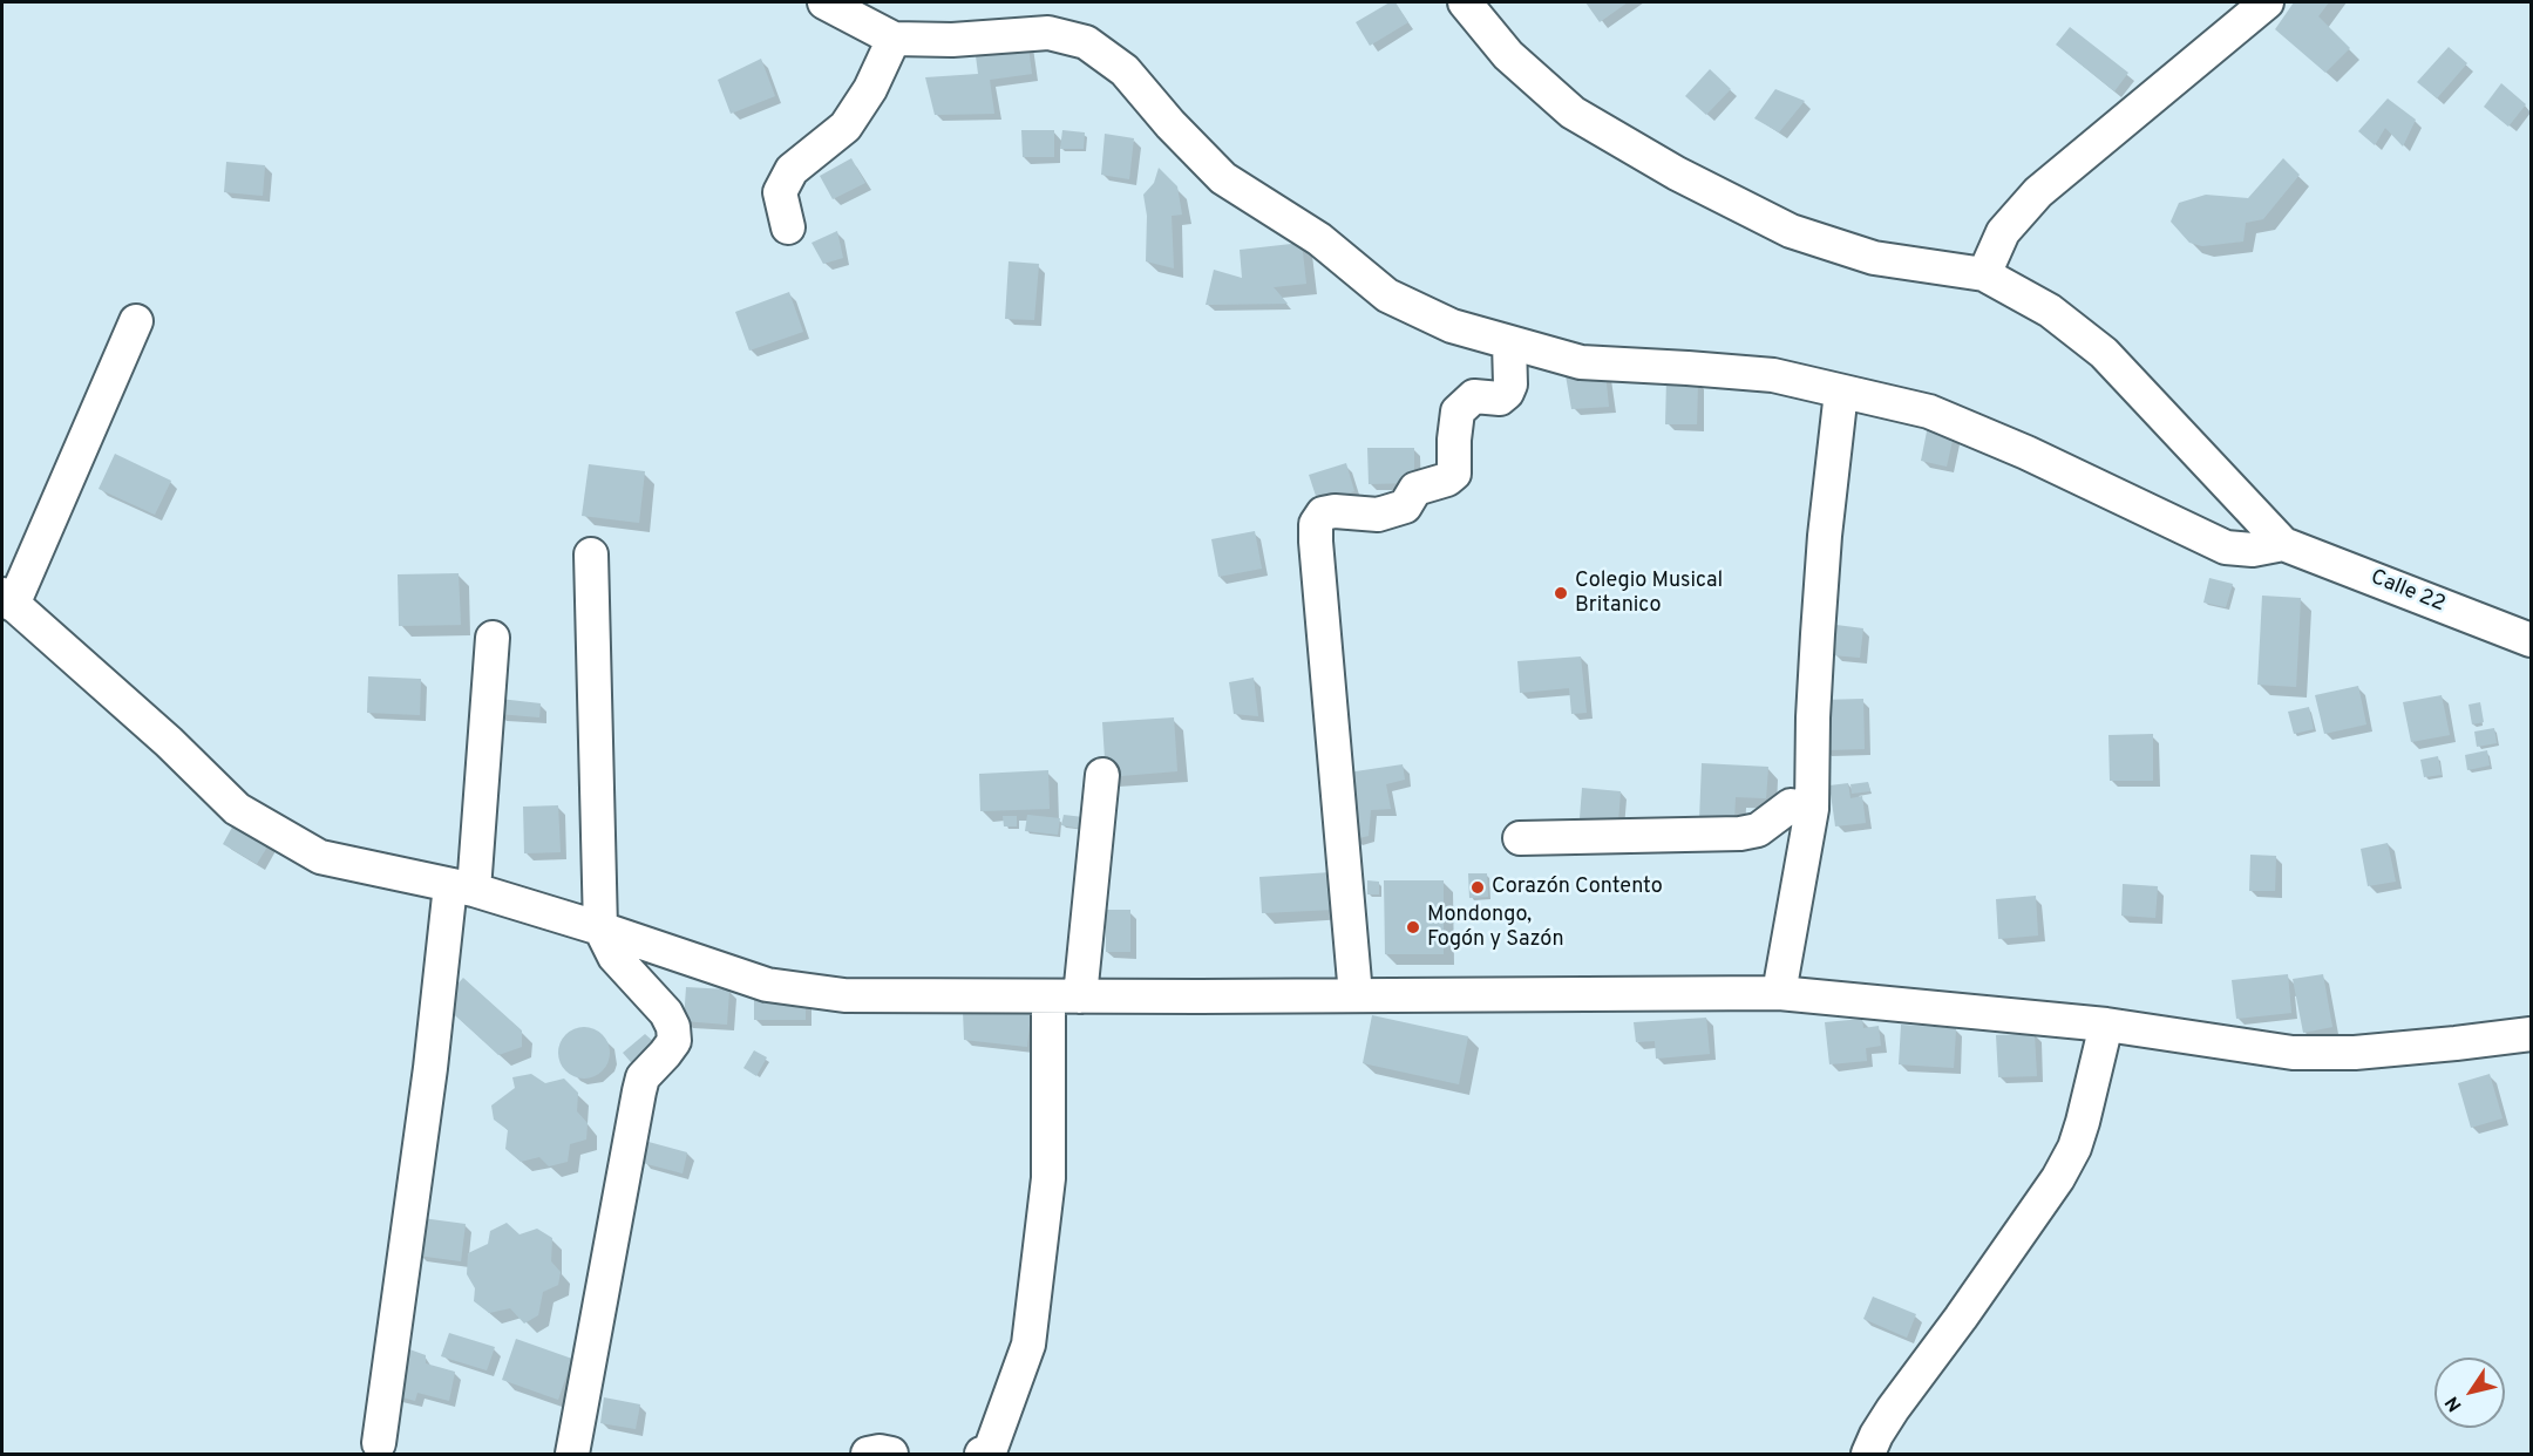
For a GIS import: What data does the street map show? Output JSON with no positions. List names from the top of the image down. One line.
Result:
{"streets":{"street":["Calle 22"]},"places":["Colegio Musical Britanico","Corazón Contento","Mondongo, Fogón y Sazón"],"north":"bottom left"}
